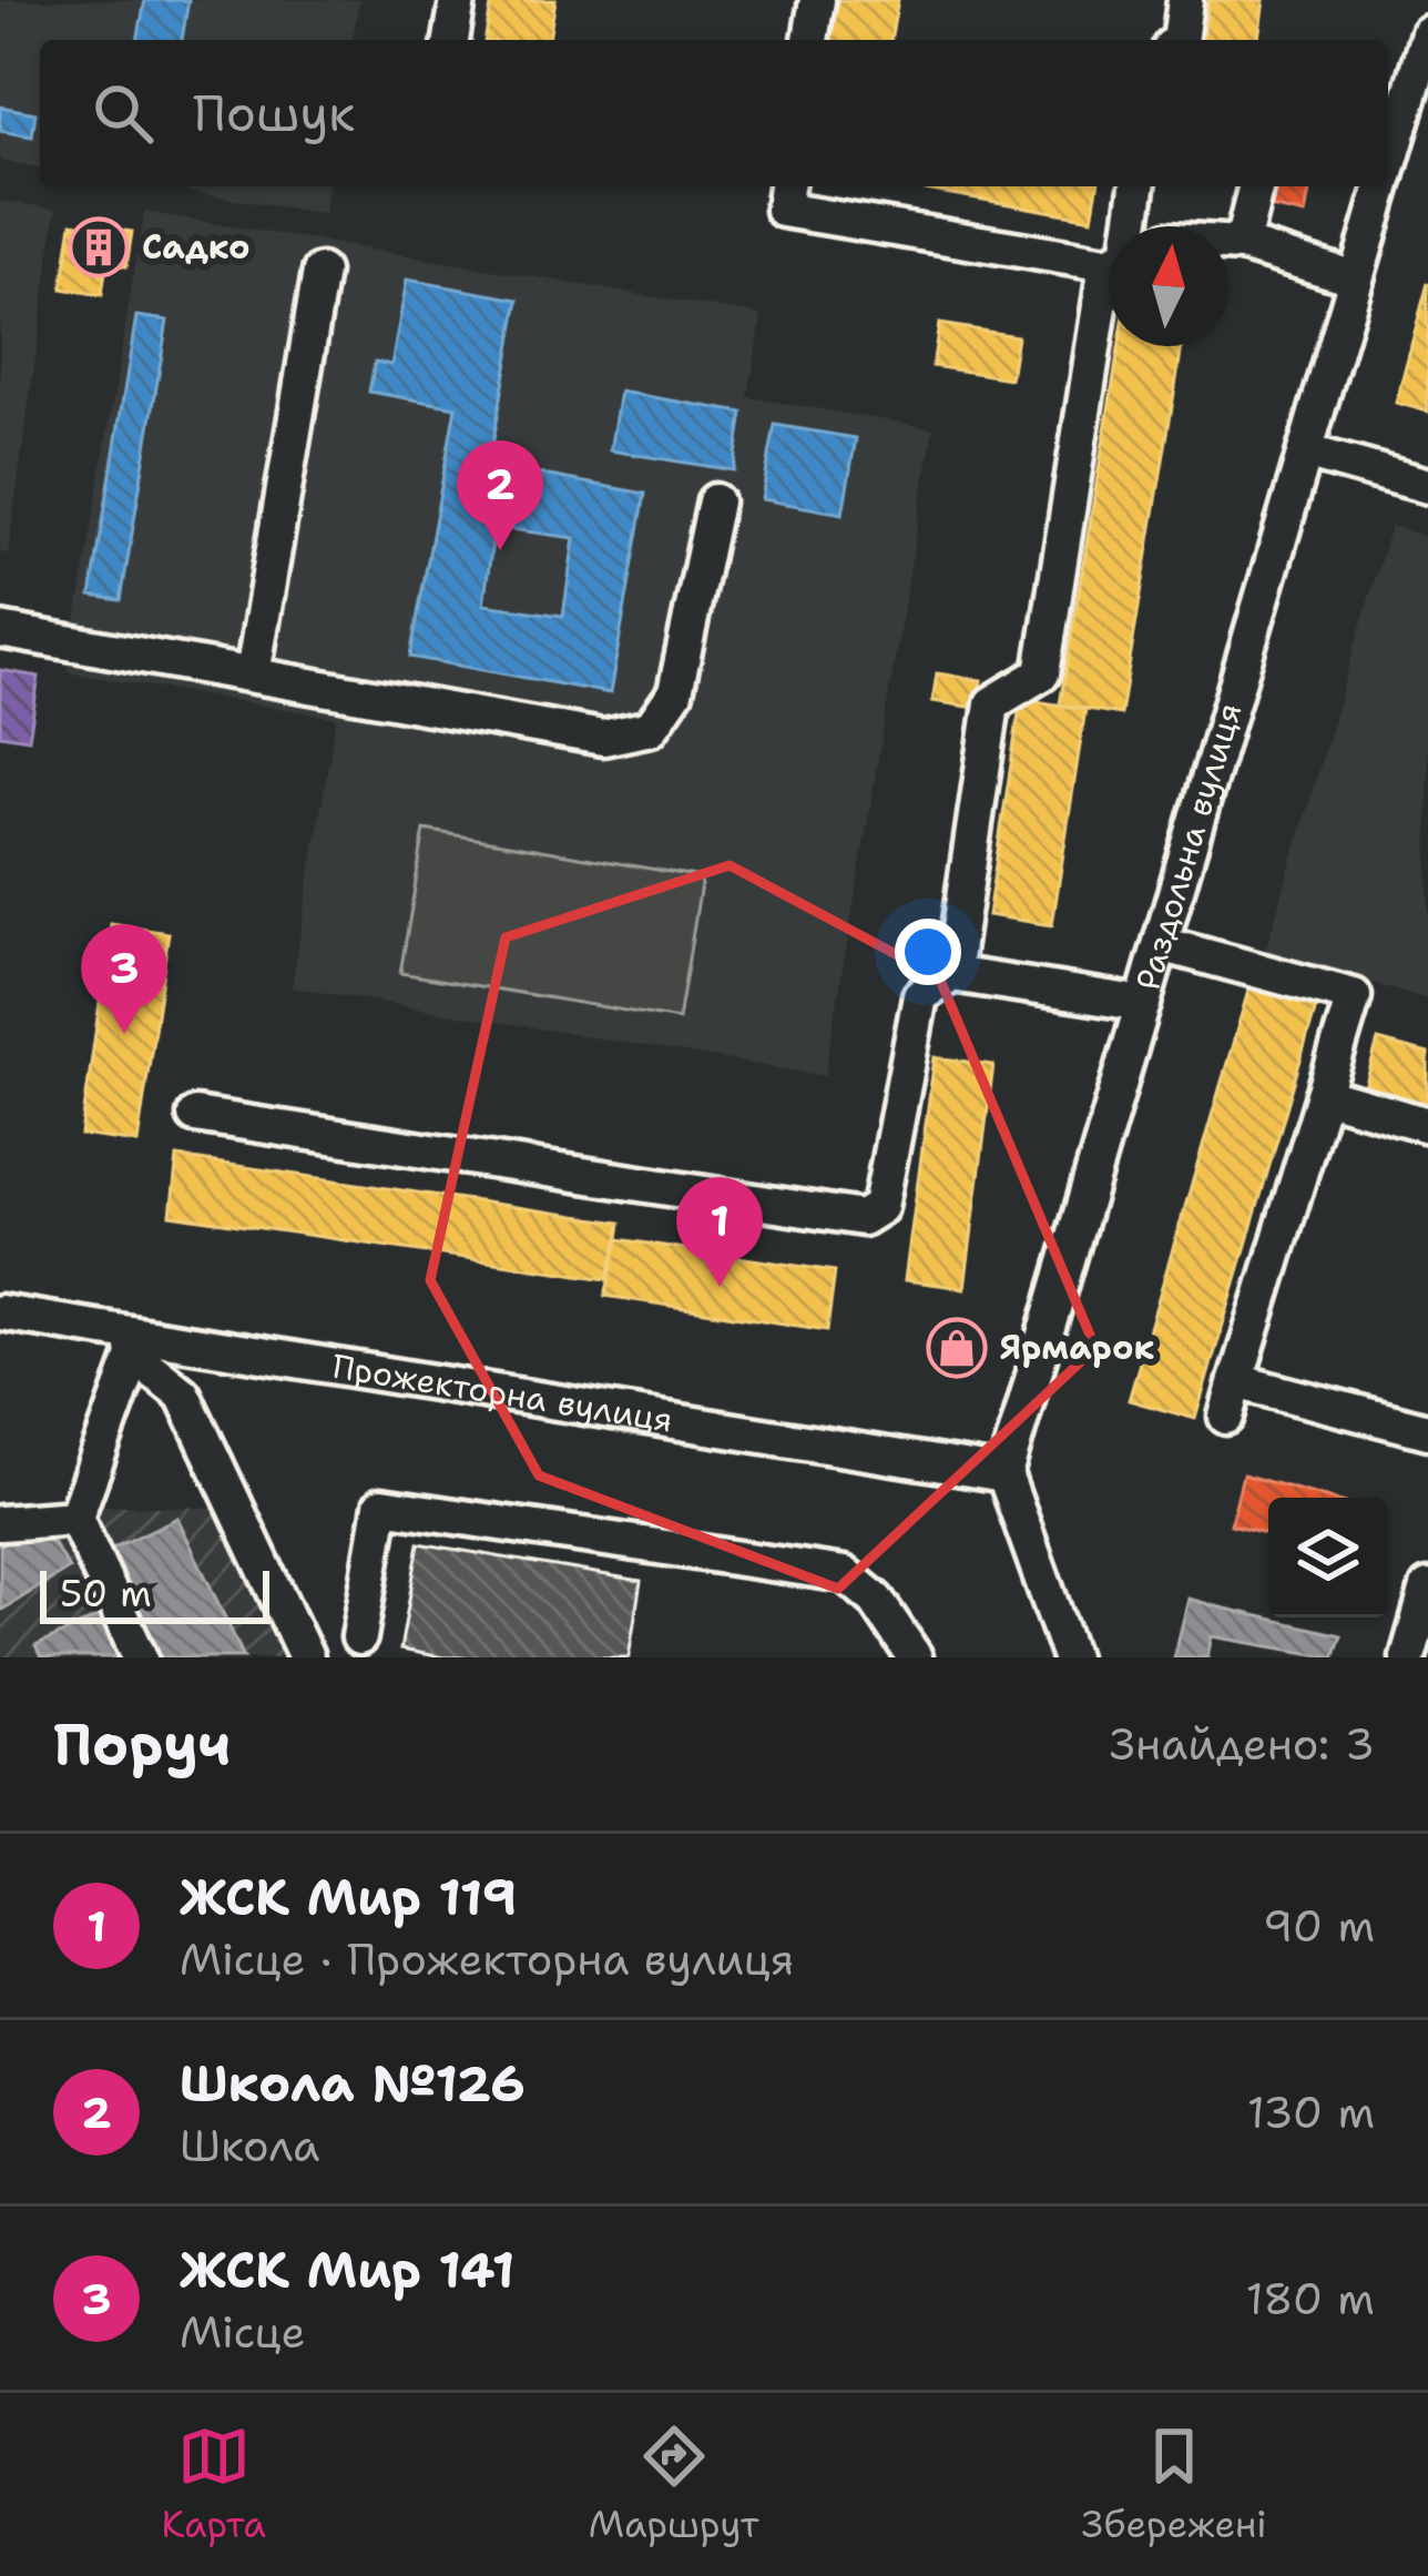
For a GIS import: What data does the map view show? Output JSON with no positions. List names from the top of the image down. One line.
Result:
{"streets":{"street":["Раздольна вулиця","Прожекторна вулиця"]},"crossings":[["Раздольна вулиця","Прожекторна вулиця"]],"places":{"building":["Садко"],"shop":["Ярмарок"]},"scale_bar":"50 m","north":"top","page":{"search":"Пошук","pins":["2","3","1"],"scale":"50 m","heading":["Поруч","Знайдено: 3"],"list":[{"mark":"1","name":"ЖСК Мир 119","note":"Місце · Прожекторна вулиця","value":"90 m"},{"mark":"2","name":"Школа №126","note":"Школа","value":"130 m"},{"mark":"3","name":"ЖСК Мир 141","note":"Місце","value":"180 m"}],"nav":["Карта","Маршрут","Збережені"]}}
